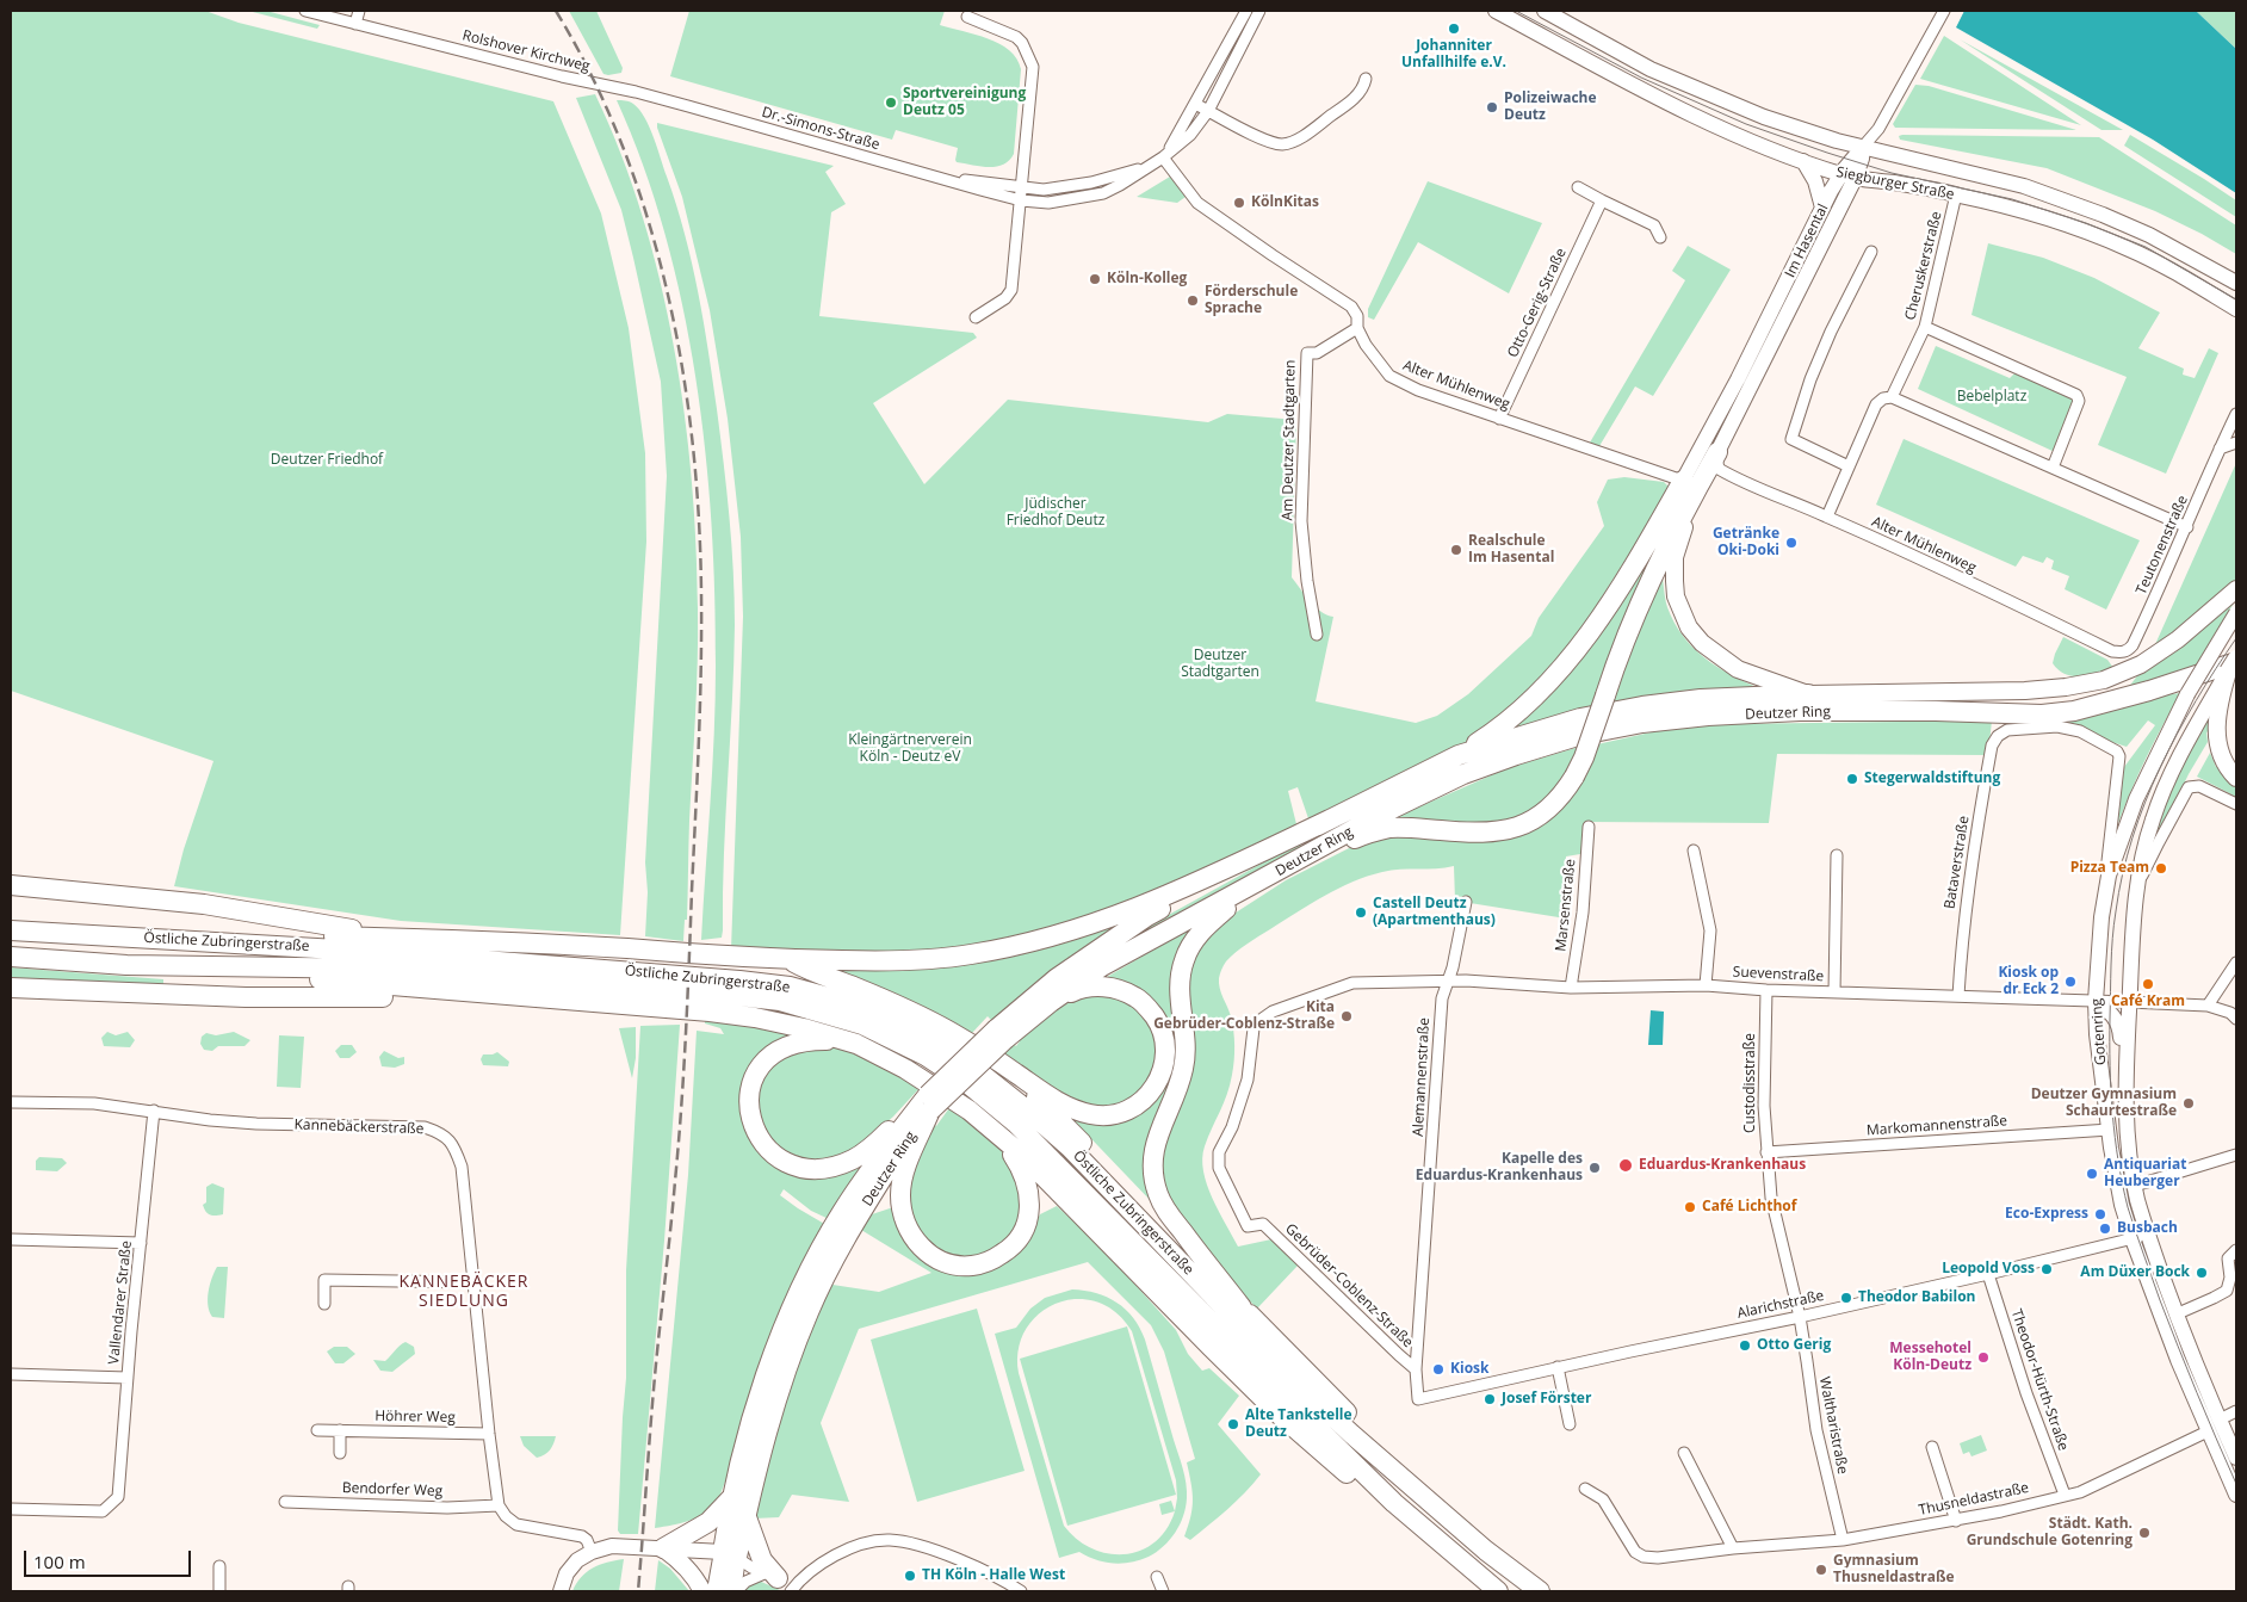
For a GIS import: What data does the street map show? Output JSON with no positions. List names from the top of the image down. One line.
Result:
{"streets":{"highway":["Deutzer Ring","Östliche Zubringerstraße"],"main road":["Siegburger Straße","Im Hasental","Gotenring"],"street":["Rolshover Kirchweg","Dr.-Simons-Straße","Cheruskerstraße","Otto-Gerig-Straße","Alter Mühlenweg","Am Deutzer Stadtgarten","Teutonenstraße","Bataverstraße","Marsenstraße","Suevenstraße","Alemannenstraße","Custodisstraße","Markomannenstraße","Kannebäckerstraße","Gebrüder-Coblenz-Straße","Vallendarer Straße","Alarichstraße","Theodor-Hürth-Straße","Höhrer Weg","Waltharistraße","Bendorfer Weg","Thusneldastraße"]},"crossings":[["Rolshover Kirchweg","Dr.-Simons-Straße"],["Dr.-Simons-Straße","Alter Mühlenweg"],["Siegburger Straße","Im Hasental"],["Siegburger Straße","Cheruskerstraße"],["Im Hasental","Alter Mühlenweg"],["Cheruskerstraße","Alter Mühlenweg"],["Otto-Gerig-Straße","Alter Mühlenweg"],["Alter Mühlenweg","Am Deutzer Stadtgarten"],["Alter Mühlenweg","Teutonenstraße"],["Deutzer Ring","Gotenring"],["Bataverstraße","Suevenstraße"],["Bataverstraße","Gotenring"],["Marsenstraße","Suevenstraße"],["Suevenstraße","Gotenring"],["Suevenstraße","Alemannenstraße"],["Suevenstraße","Custodisstraße"],["Suevenstraße","Gebrüder-Coblenz-Straße"],["Gotenring","Markomannenstraße"],["Gotenring","Alarichstraße"],["Gotenring","Thusneldastraße"],["Alemannenstraße","Gebrüder-Coblenz-Straße"],["Alemannenstraße","Alarichstraße"],["Custodisstraße","Markomannenstraße"],["Custodisstraße","Alarichstraße"],["Custodisstraße","Waltharistraße"],["Kannebäckerstraße","Vallendarer Straße"],["Kannebäckerstraße","Höhrer Weg"],["Kannebäckerstraße","Bendorfer Weg"],["Alarichstraße","Theodor-Hürth-Straße"],["Alarichstraße","Waltharistraße"],["Theodor-Hürth-Straße","Thusneldastraße"],["Waltharistraße","Thusneldastraße"]],"districts":["KANNEBÄCKER SIEDLUNG"],"parks":["Bebelplatz","Deutzer Friedhof","Jüdischer Friedhof Deutz","Deutzer Stadtgarten","Kleingärtnerverein Köln - Deutz eV"],"places":["Johanniter Unfallhilfe e.V.","Sportvereinigung Deutz 05","Polizeiwache Deutz","KölnKitas","Köln-Kolleg","Förderschule Sprache","Getränke Oki-Doki","Realschule Im Hasental","Stegerwaldstiftung","Pizza Team","Castell Deutz (Apartmenthaus)","Kiosk op dr Eck 2","Café Kram","Kita Gebrüder-Coblenz-Straße","Deutzer Gymnasium Schaurtestraße","Eduardus-Krankenhaus","Kapelle des Eduardus-Krankenhaus","Antiquariat Heuberger","Café Lichthof","Eco-Express","Busbach","Leopold Voss","Am Düxer Bock","Theodor Babilon","Otto Gerig","Messehotel Köln-Deutz","Kiosk","Josef Förster","Alte Tankstelle Deutz","Städt. Kath. Grundschule Gotenring","Gymnasium Thusneldastraße","TH Köln - Halle West"],"scale_bar":"100 m"}
